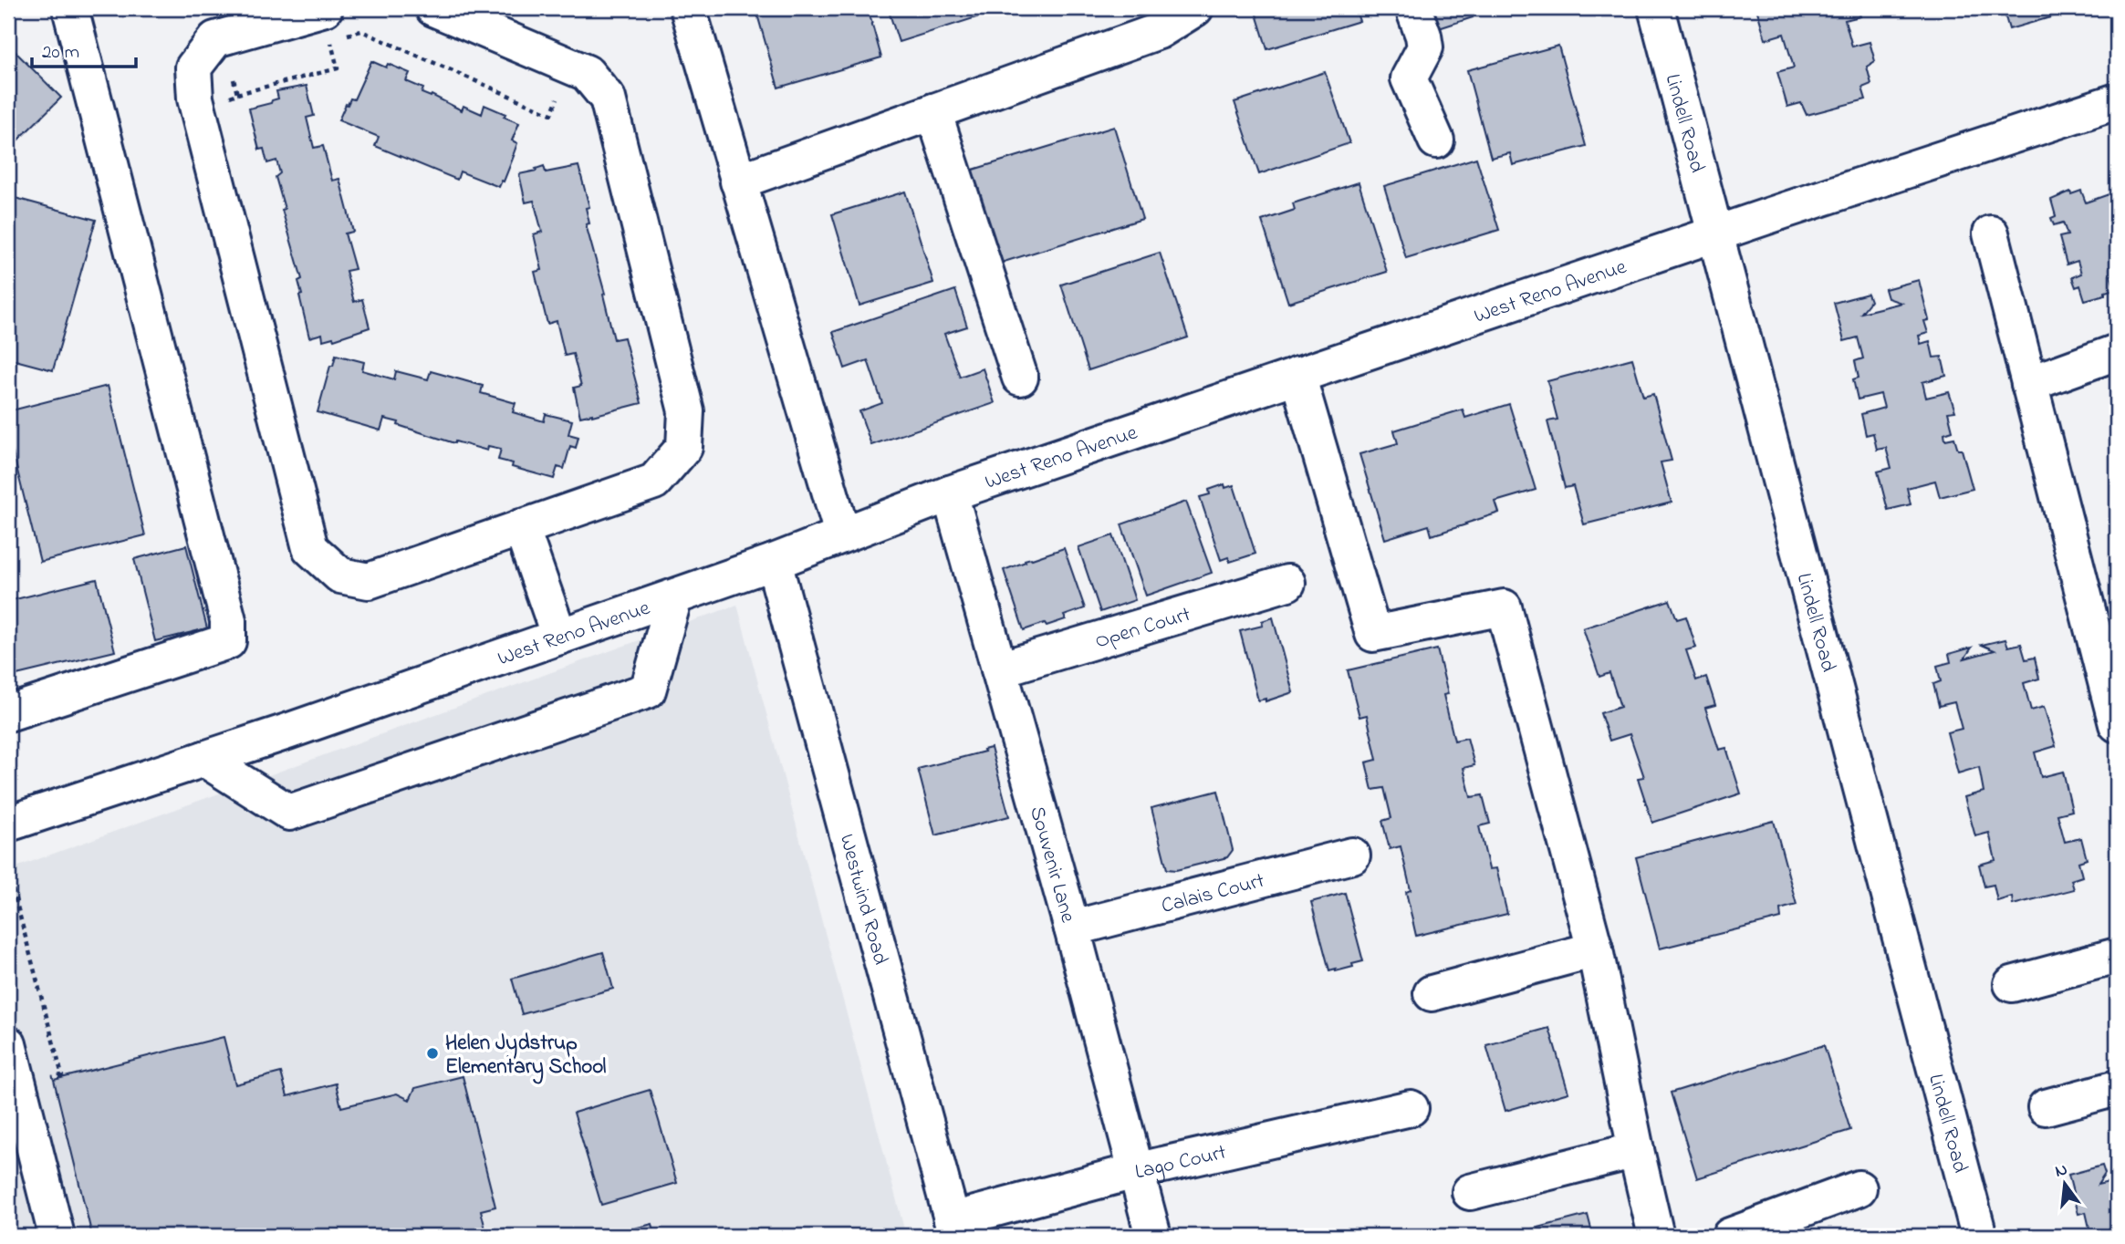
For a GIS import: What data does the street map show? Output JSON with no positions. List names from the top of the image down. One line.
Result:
{"streets":{"street":["Lindell Road","West Reno Avenue","Open Court","Souvenir Lane","Calais Court","Westwind Road","Lago Court"]},"crossings":[["Lindell Road","West Reno Avenue"],["West Reno Avenue","Souvenir Lane"],["West Reno Avenue","Westwind Road"],["Open Court","Souvenir Lane"],["Souvenir Lane","Calais Court"],["Souvenir Lane","Lago Court"],["Westwind Road","Lago Court"]],"places":["Helen Jydstrup Elementary School"],"scale_bar":"20 m","north":"top"}
